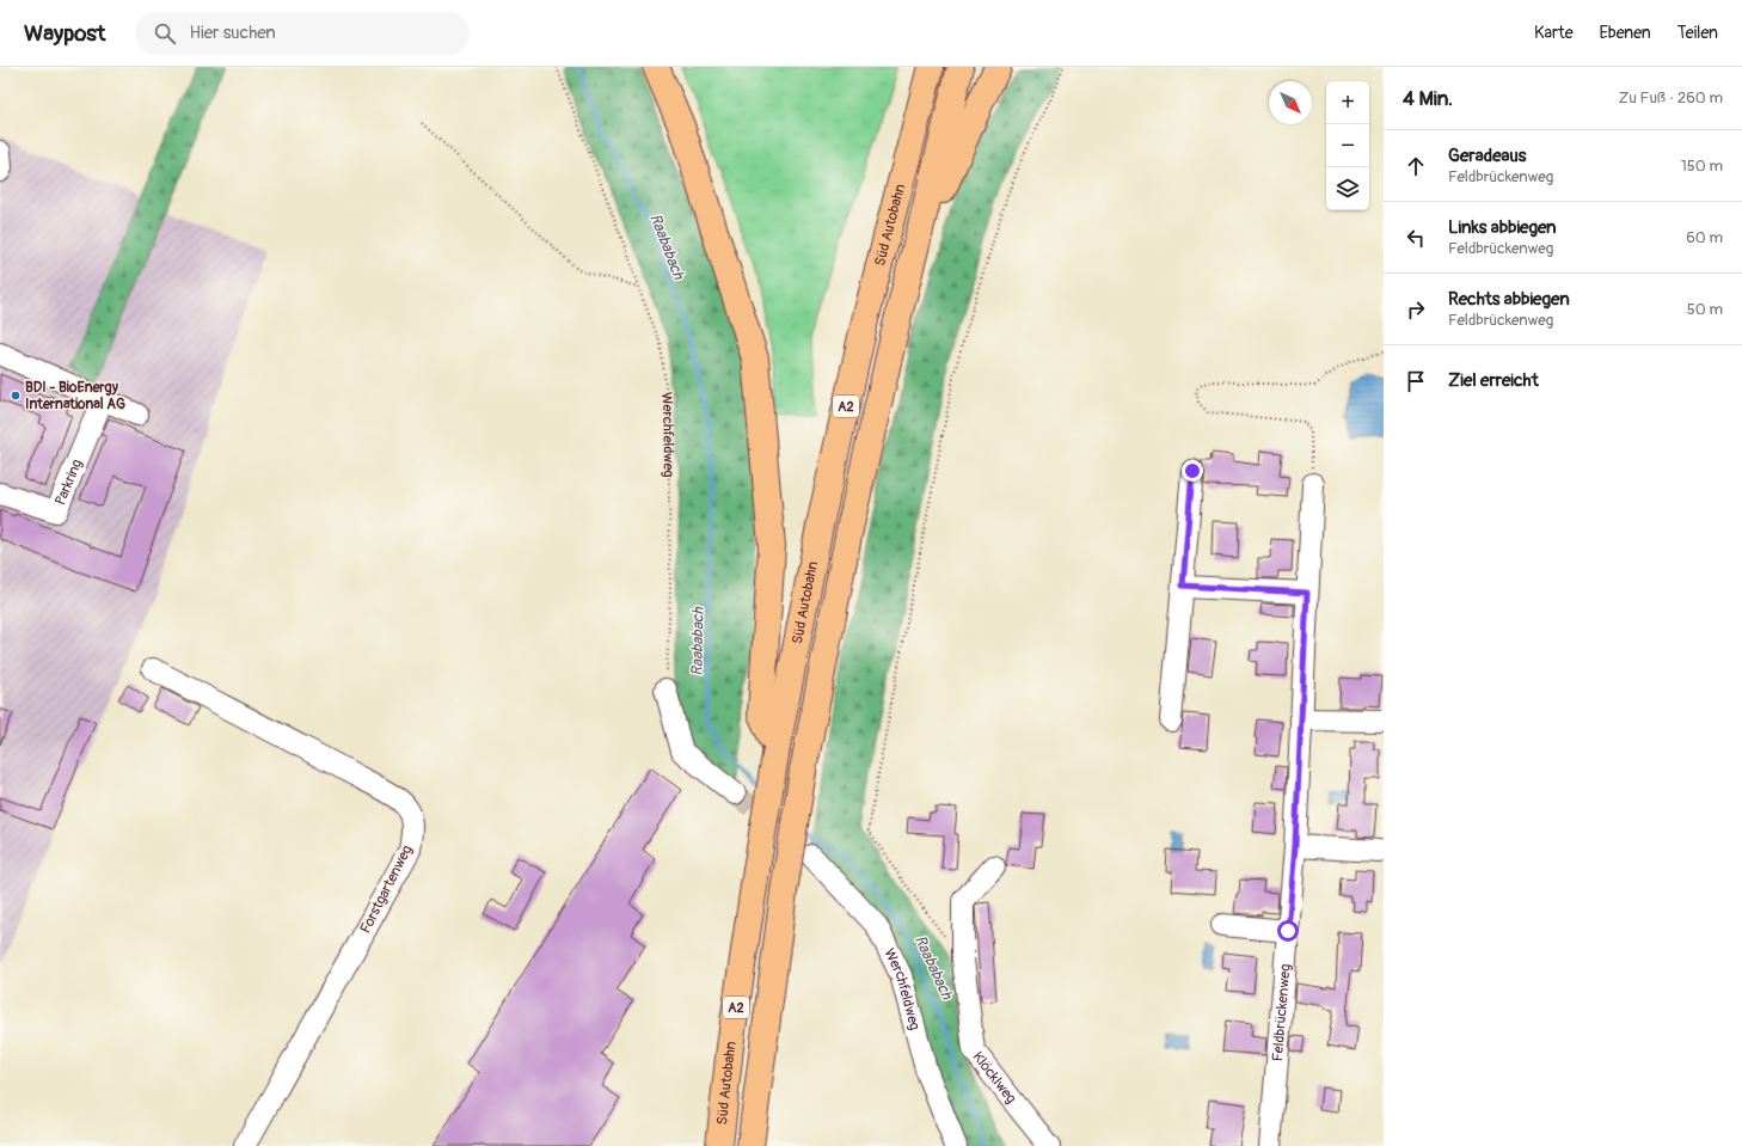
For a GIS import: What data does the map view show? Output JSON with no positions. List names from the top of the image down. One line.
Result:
{"streets":{"highway":["Süd Autobahn","A2"],"street":["Werchfeldweg","Parkring","Forstgartenweg","Feldbrückenweg","Klöcklweg"]},"water":["Raababach"],"places":["BDI - BioEnergy International AG"],"north":"bottom right","page":{"header":"Waypost","search":"Hier suchen","nav":["Karte","Ebenen","Teilen"],"heading":["4 Min.","Zu Fuß · 260 m"],"map_buttons":["+","−"],"list":[["Geradeaus","Feldbrückenweg","150 m"],["Links abbiegen","Feldbrückenweg","60 m"],["Rechts abbiegen","Feldbrückenweg","50 m"],"Ziel erreicht"]}}
